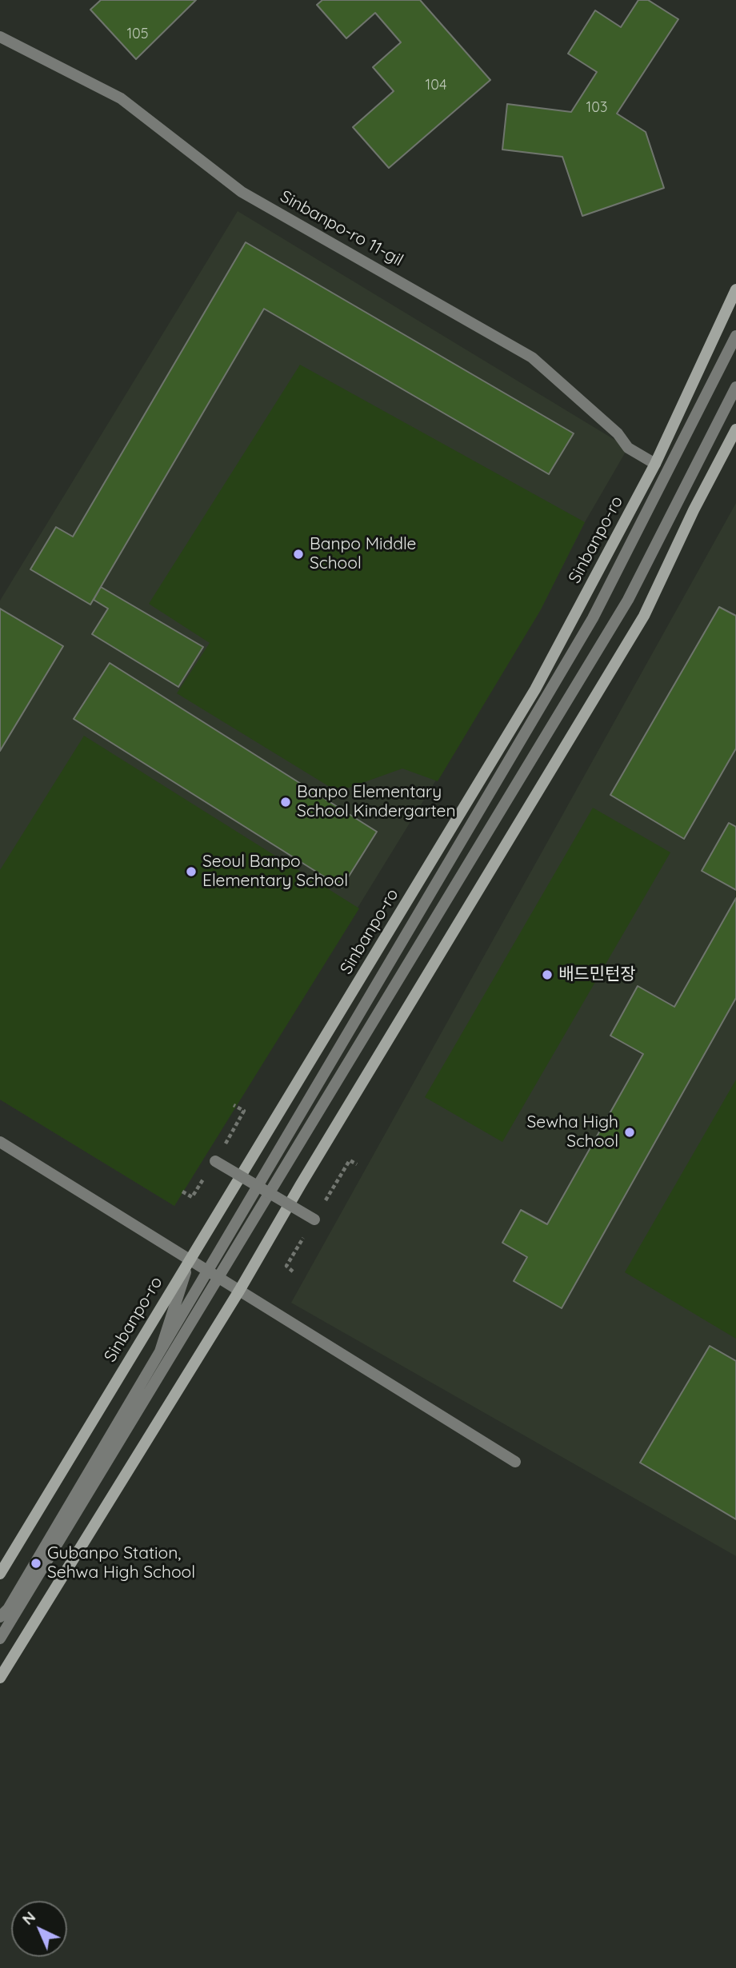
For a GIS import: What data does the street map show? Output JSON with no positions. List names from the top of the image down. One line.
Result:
{"streets":{"main road":["Sinbanpo-ro"],"street":["Sinbanpo-ro 11-gil"]},"crossings":[["Sinbanpo-ro 11-gil","Sinbanpo-ro"]],"places":["Banpo Middle School","Banpo Elementary School Kindergarten","Seoul Banpo Elementary School","배드민턴장","Sewha High School","Gubanpo Station, Sehwa High School"],"house_numbers":["105","104","103"],"north":"top left"}
